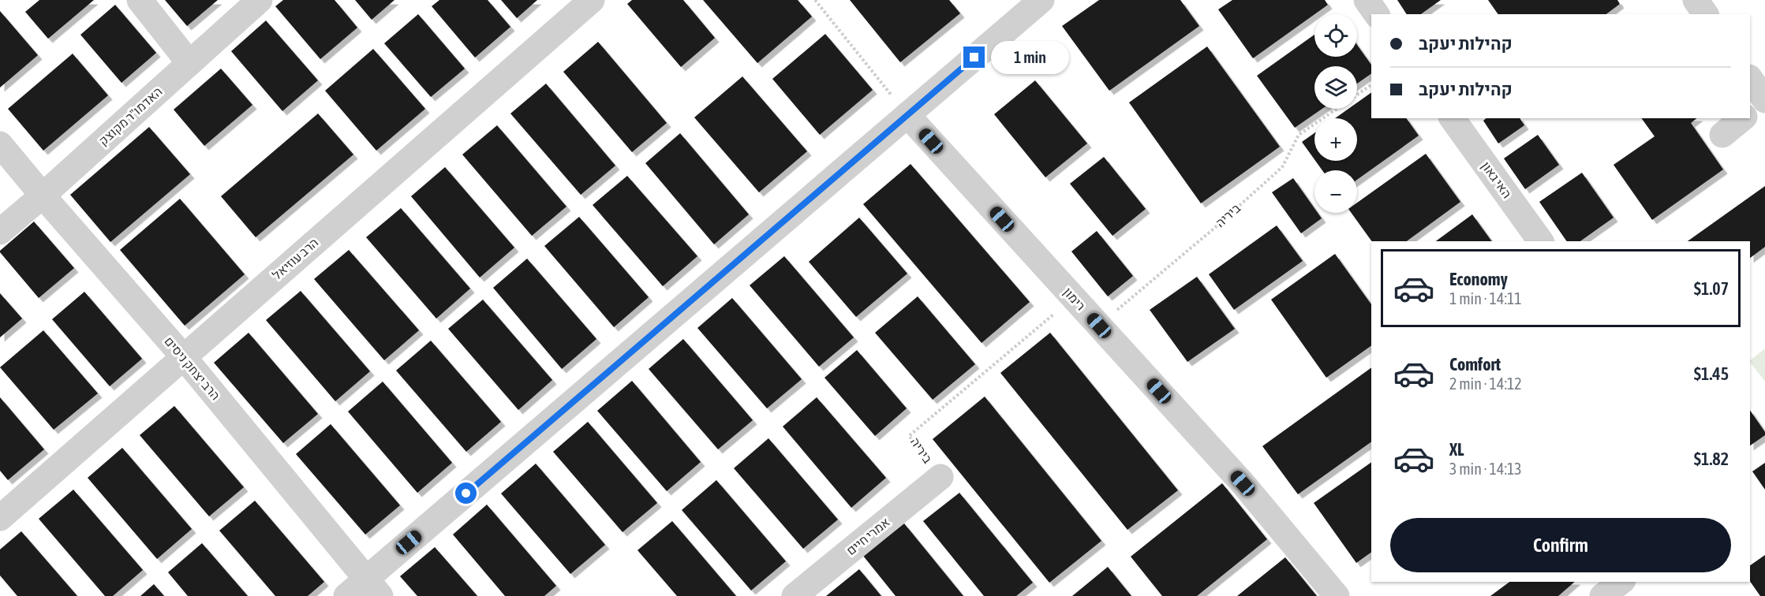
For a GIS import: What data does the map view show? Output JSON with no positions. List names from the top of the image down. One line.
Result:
{"streets":{"street":["האדמו\"ר מקוצק","האי גאון","הרב עוזיאל","רימון","הרב יצחק ניסים","אמרי חיים"],"path":["ביריה"]},"crossings":[["האדמו\"ר מקוצק","הרב יצחק ניסים"],["ביריה","רימון"],["ביריה","אמרי חיים"],["הרב עוזיאל","הרב יצחק ניסים"]],"page":{"map_buttons":["+","−"],"banner":["קהילות יעקב","קהילות יעקב"],"bubble":"1 min","list":[{"name":"Economy","note":"1 min · 14:11","value":"$1.07"},{"name":"Comfort","note":"2 min · 14:12","value":"$1.45"},{"name":"XL","note":"3 min · 14:13","value":"$1.82"}],"buttons":"Confirm"}}
